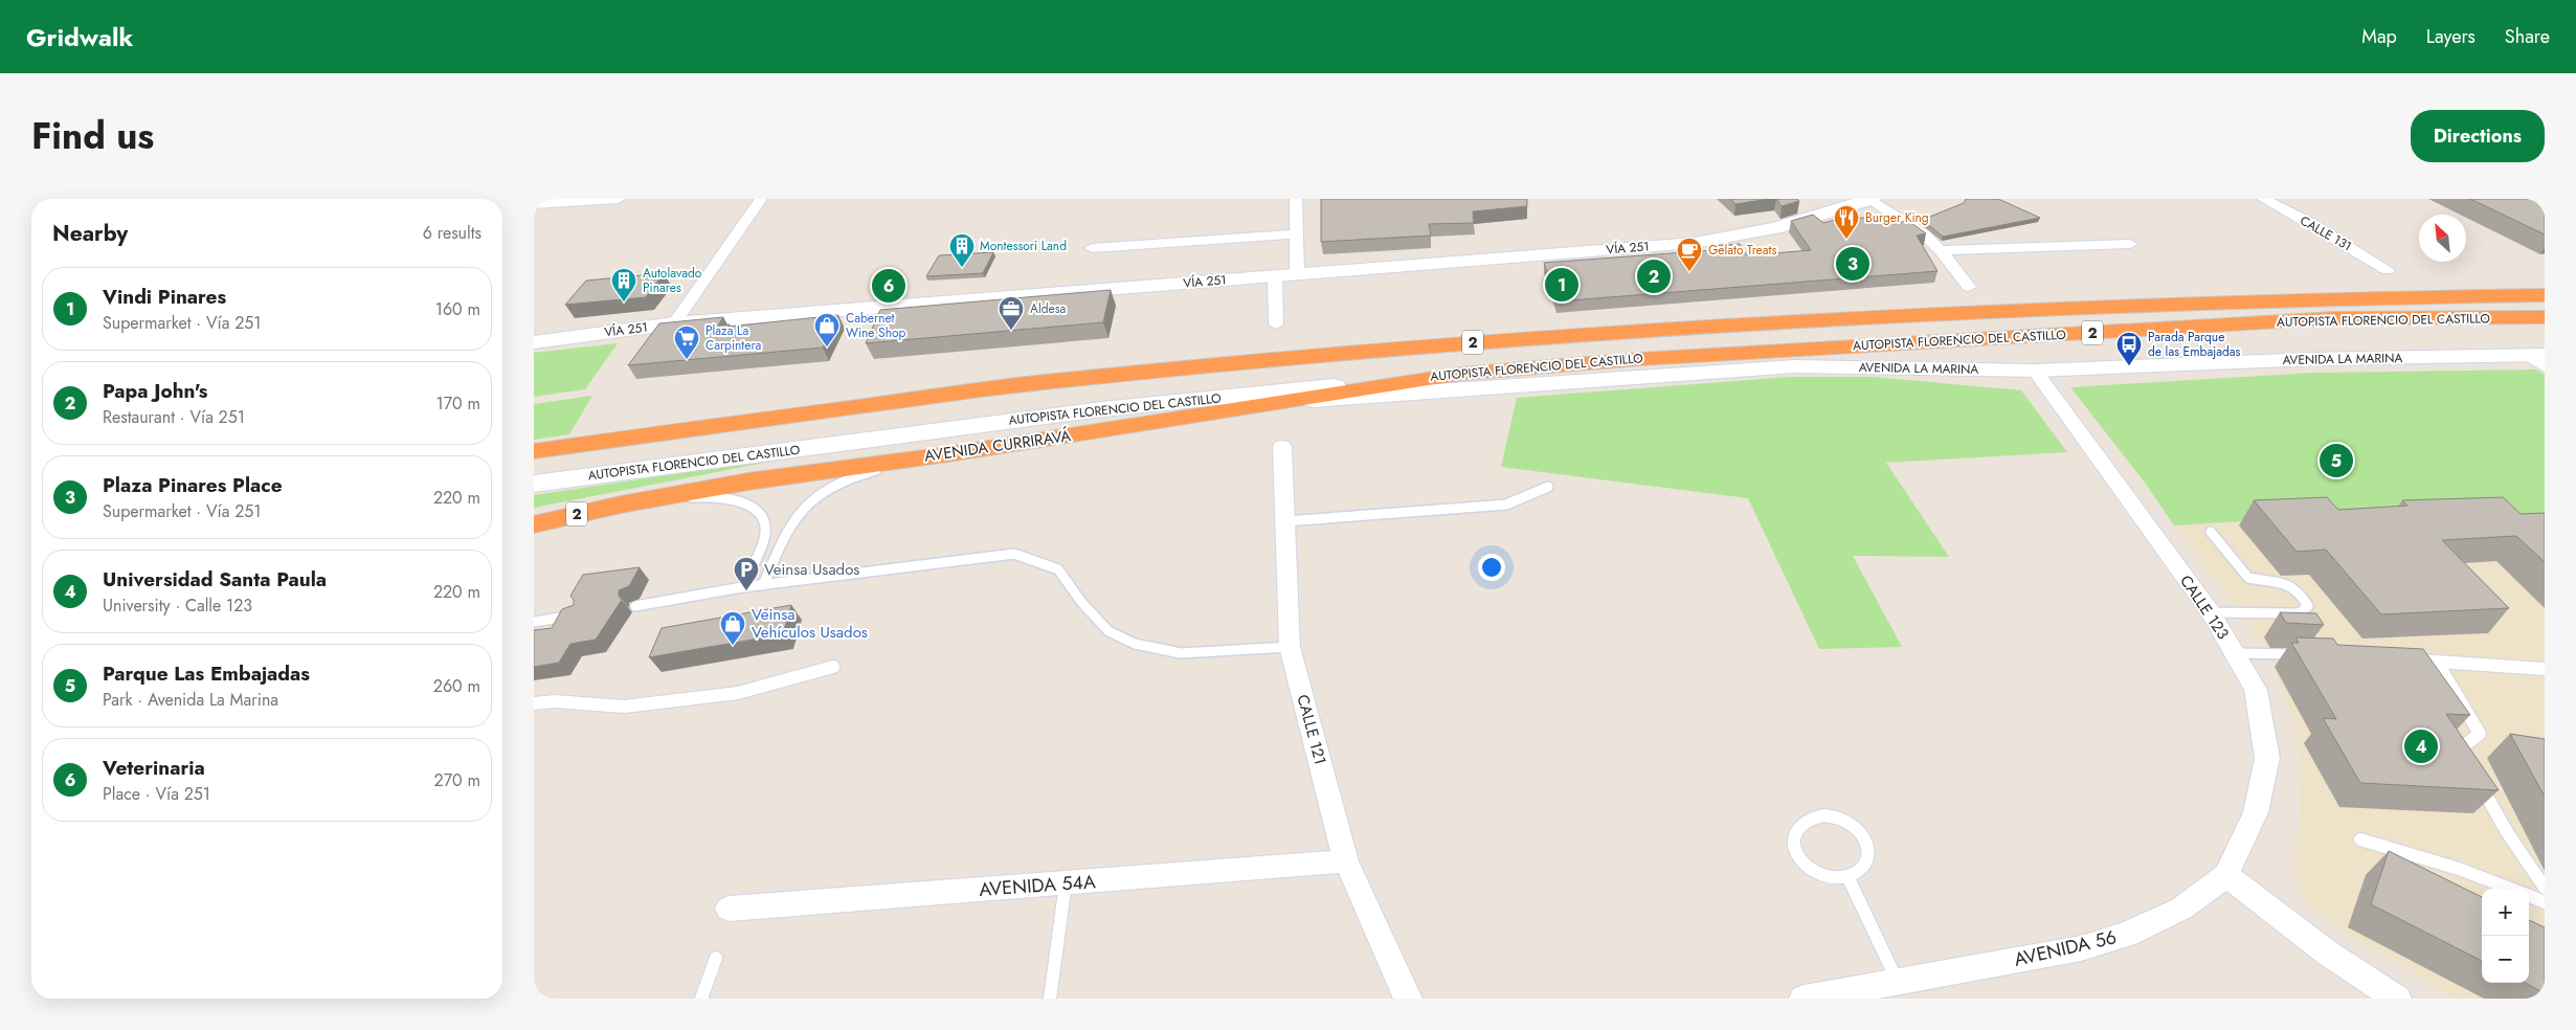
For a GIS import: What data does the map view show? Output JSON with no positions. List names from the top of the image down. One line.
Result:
{"streets":{"highway":["AUTOPISTA FLORENCIO DEL CASTILLO","2","AVENIDA CURRIRAVÁ"],"main road":["VÍA 251","AVENIDA LA MARINA"],"street":["CALLE 131","CALLE 123","CALLE 121","AVENIDA 54A","AVENIDA 56"]},"crossings":[["AUTOPISTA FLORENCIO DEL CASTILLO","AVENIDA CURRIRAVÁ"],["AVENIDA LA MARINA","AVENIDA CURRIRAVÁ"],["AVENIDA LA MARINA","CALLE 123"],["CALLE 123","AVENIDA 56"],["CALLE 121","AVENIDA 54A"]],"places":{"restaurant":["Burger King"],"building":["Montessori Land","Autolavado Pinares"],"cafe":["Gelato Treats"],"office":["Aldesa"],"shop":["Cabernet Wine Shop","Veinsa Vehículos Usados"],"supermarket":["Plaza La Carpintera"],"bus stop":["Parada Parque de las Embajadas"],"parking":["Veinsa Usados"]},"north":"top left","page":{"header":"Gridwalk","nav":["Map","Layers","Share"],"title":"Find us","buttons":"Directions","heading":["Nearby","6 results"],"pins":["3","2","1","6","5","4"],"list":[{"mark":"1","name":"Vindi Pinares","note":"Supermarket · Vía 251","value":"160 m"},{"mark":"2","name":"Papa John's","note":"Restaurant · Vía 251","value":"170 m"},{"mark":"3","name":"Plaza Pinares Place","note":"Supermarket · Vía 251","value":"220 m"},{"mark":"4","name":"Universidad Santa Paula","note":"University · Calle 123","value":"220 m"},{"mark":"5","name":"Parque Las Embajadas","note":"Park · Avenida La Marina","value":"260 m"},{"mark":"6","name":"Veterinaria","note":"Place · Vía 251","value":"270 m"}],"map_buttons":["+","−"]}}
